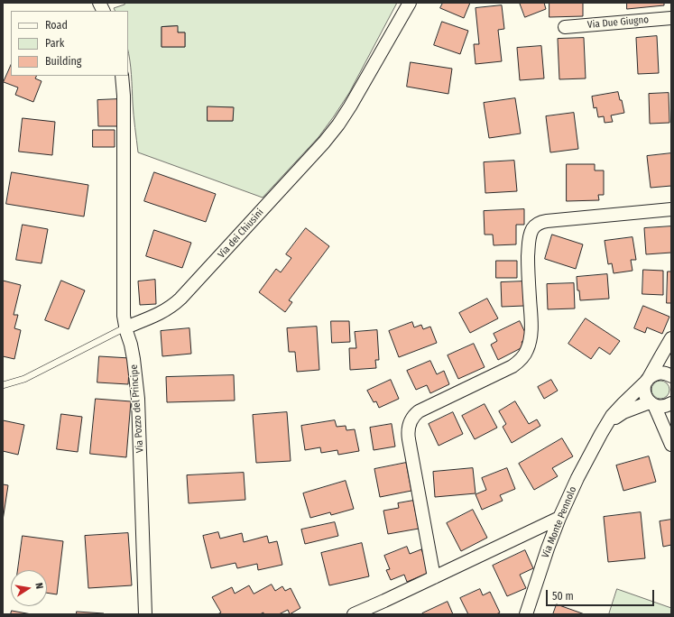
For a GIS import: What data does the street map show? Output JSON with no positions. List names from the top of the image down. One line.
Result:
{"streets":{"street":["Via Due Giugno","Via dei Chiusini","Via Pozzo del Principe","Via Monte Pennolo"]},"crossings":[["Via dei Chiusini","Via Pozzo del Principe"]],"legend":["Road","Park","Building"],"scale_bar":"50 m","north":"right"}
